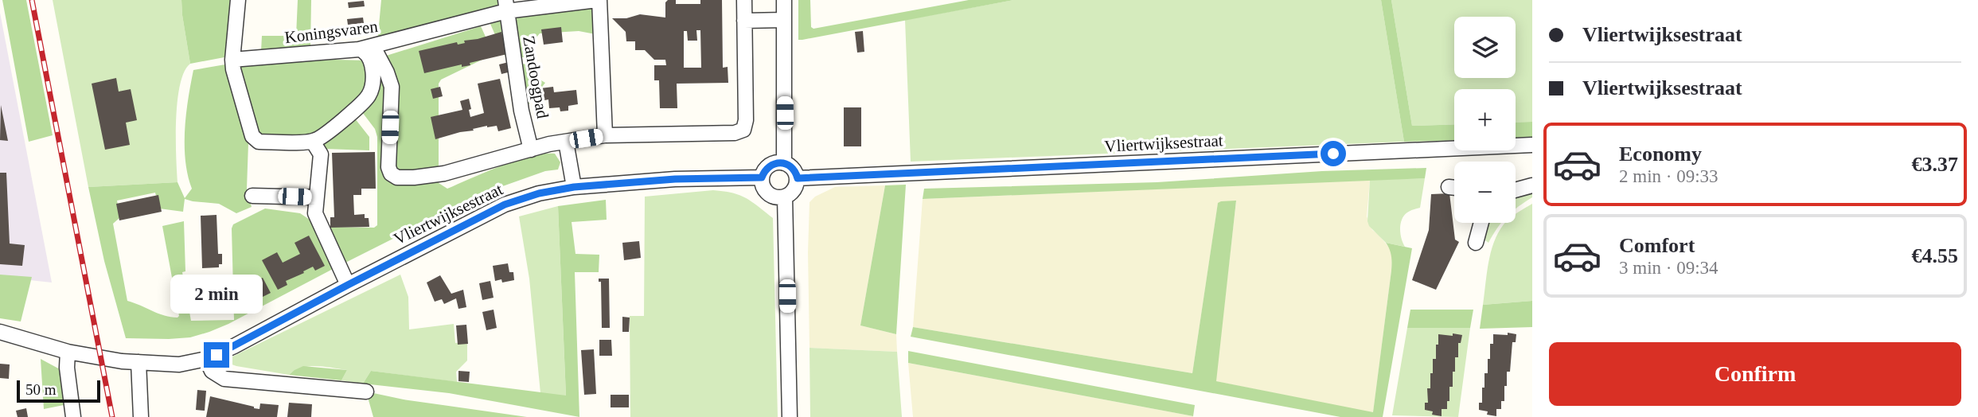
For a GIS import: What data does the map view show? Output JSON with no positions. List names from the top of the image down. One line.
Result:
{"streets":{"street":["Koningsvaren","Zandoogpad","Vliertwijksestraat"]},"crossings":[["Koningsvaren","Zandoogpad"]],"scale_bar":"50 m","page":{"banner":["Vliertwijksestraat","Vliertwijksestraat"],"map_buttons":["+","−"],"list":[{"name":"Economy","note":"2 min · 09:33","value":"€3.37"},{"name":"Comfort","note":"3 min · 09:34","value":"€4.55"}],"bubble":"2 min","buttons":"Confirm","scale":"50 m"}}
